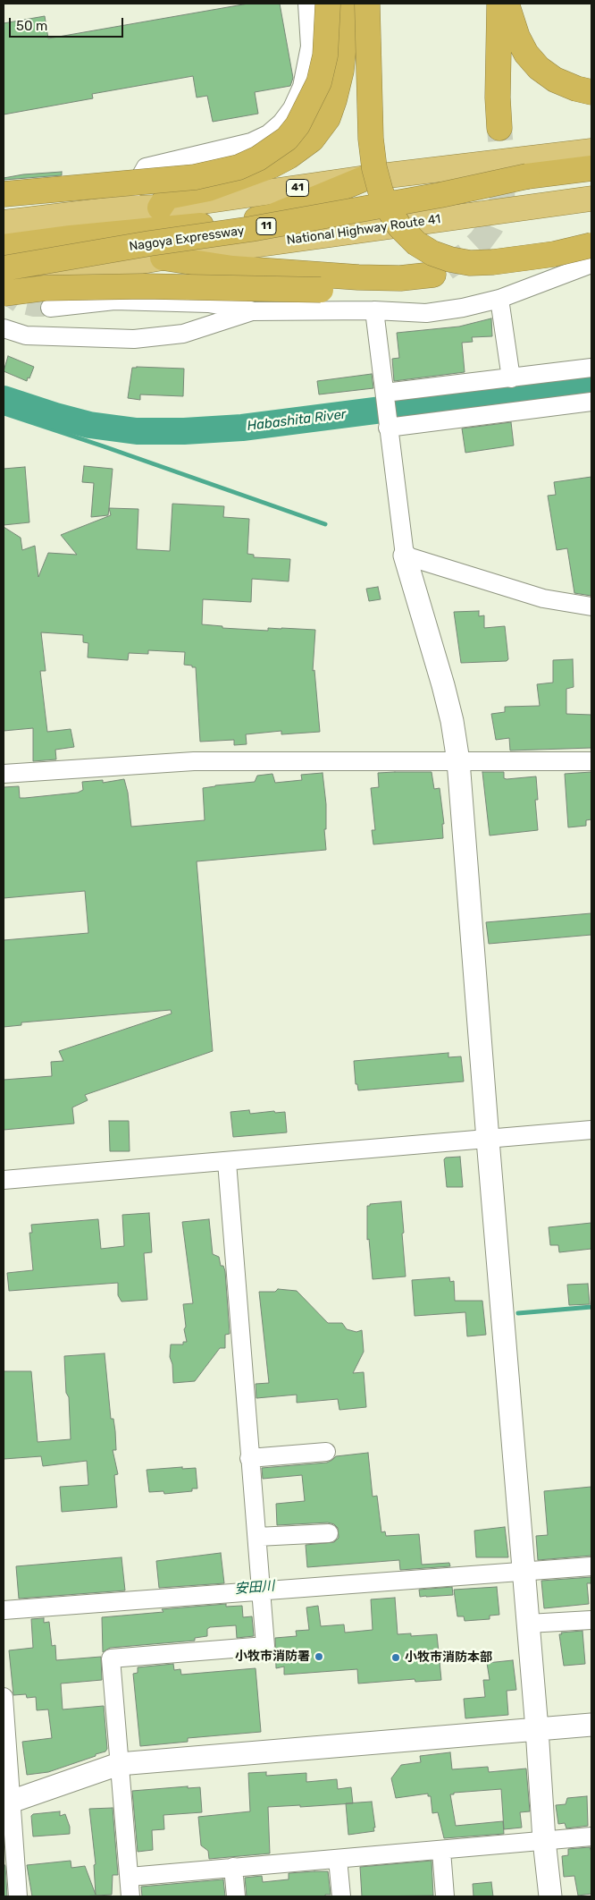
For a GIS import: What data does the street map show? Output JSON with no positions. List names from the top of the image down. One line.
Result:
{"streets":{"highway":["41","11","National Highway Route 41","Nagoya Expressway"]},"water":["Habashita River","安田川"],"places":["小牧市消防署","小牧市消防本部"],"scale_bar":"50 m"}
